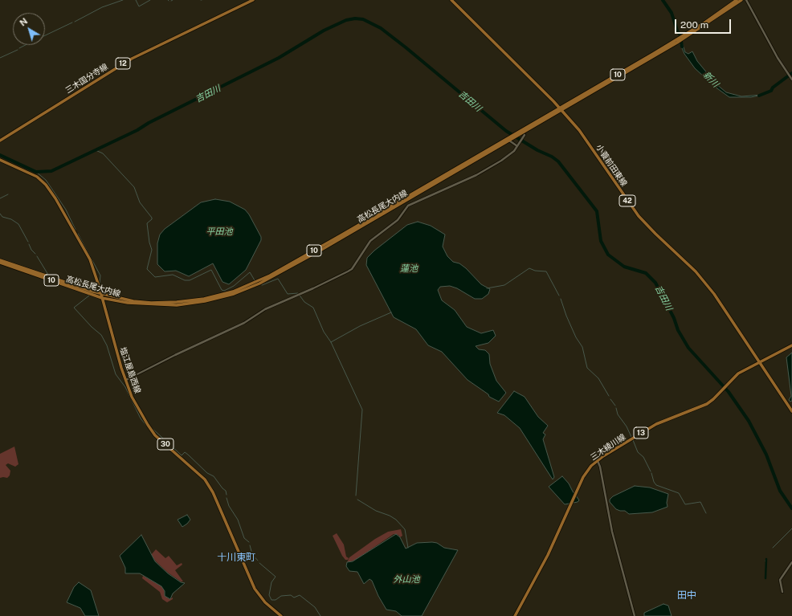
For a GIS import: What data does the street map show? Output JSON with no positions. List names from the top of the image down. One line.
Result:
{"streets":{"main road":["12","10","三木国分寺線","小蓑前田東線","42","高松長尾大内線","塩江屋島西線","13","30","三木綾川線"]},"crossings":[["小蓑前田東線","高松長尾大内線"],["小蓑前田東線","三木綾川線"],["高松長尾大内線","塩江屋島西線"]],"districts":["十川東町","田中"],"water":["新川","吉田川","平田池","蓮池","外山池"],"scale_bar":"200 m","north":"top left"}
